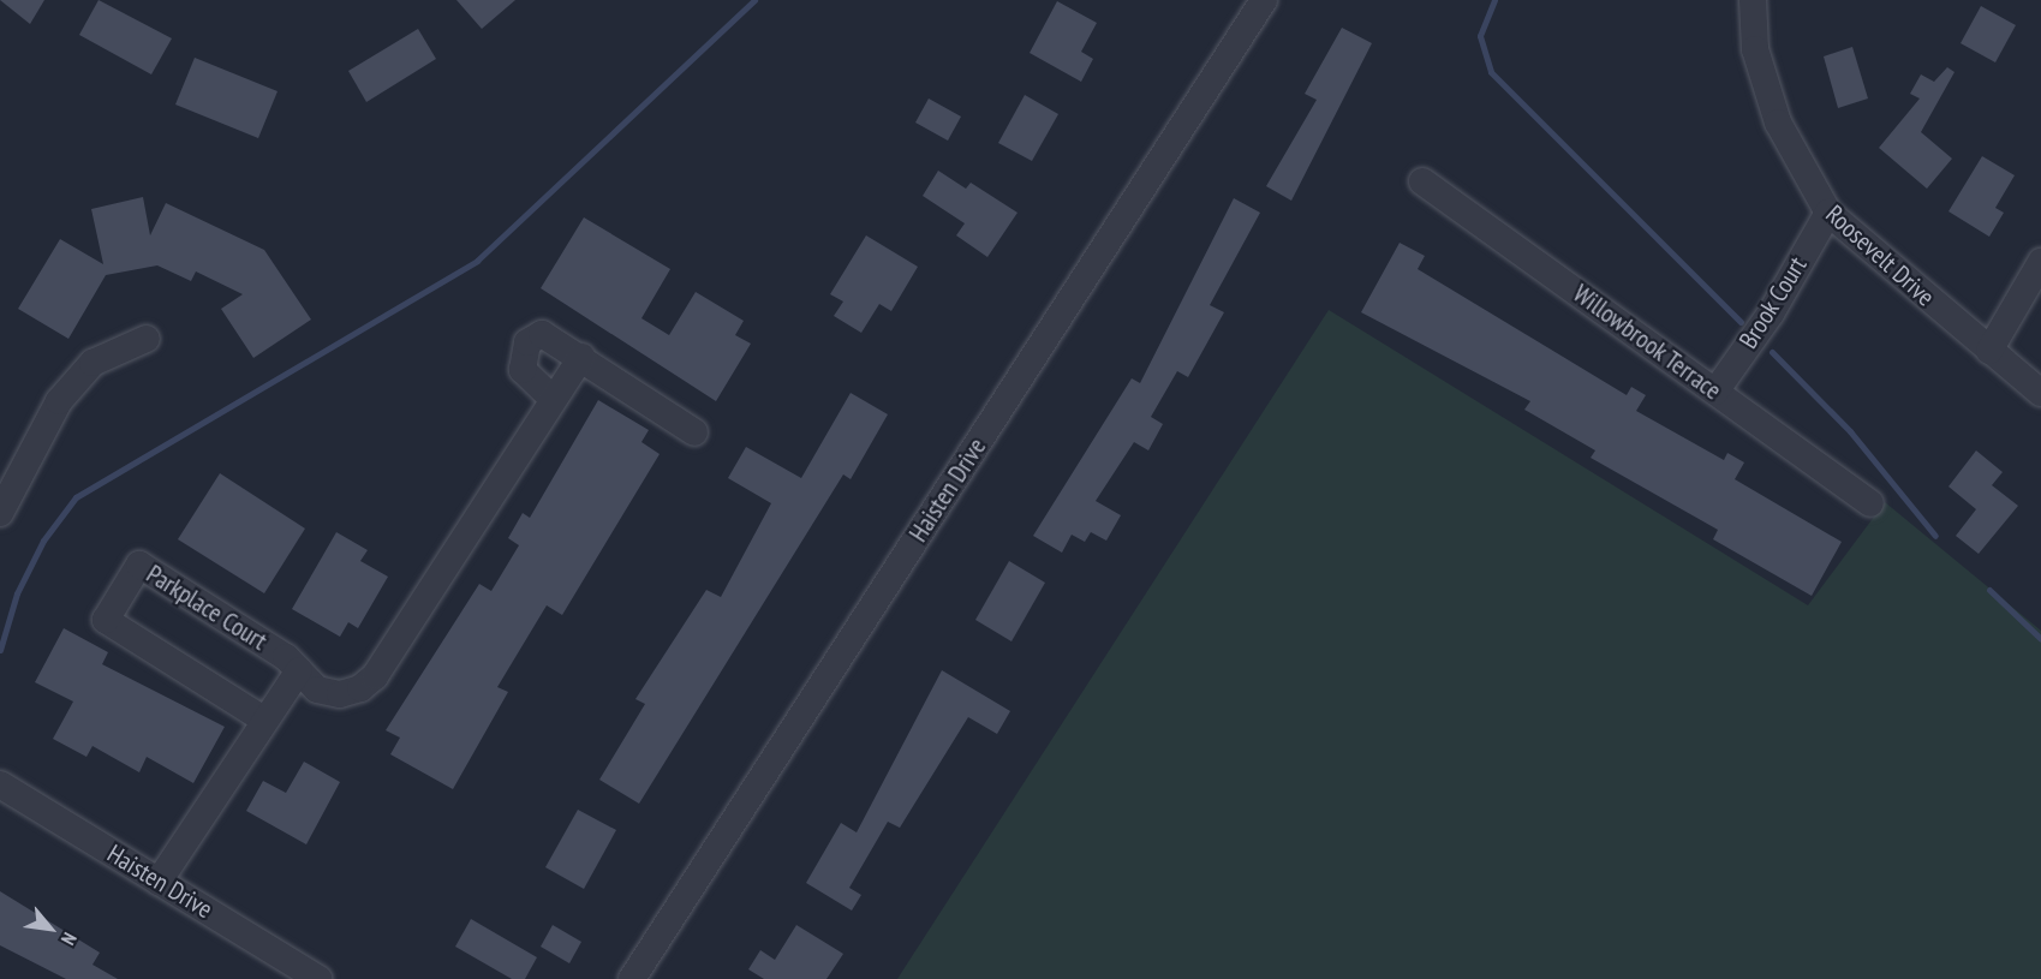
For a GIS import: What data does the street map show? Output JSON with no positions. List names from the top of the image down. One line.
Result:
{"streets":{"street":["Roosevelt Drive","Brook Court","Willowbrook Terrace","Haisten Drive","Parkplace Court"]},"crossings":[["Roosevelt Drive","Brook Court"],["Brook Court","Willowbrook Terrace"]],"north":"bottom right"}
